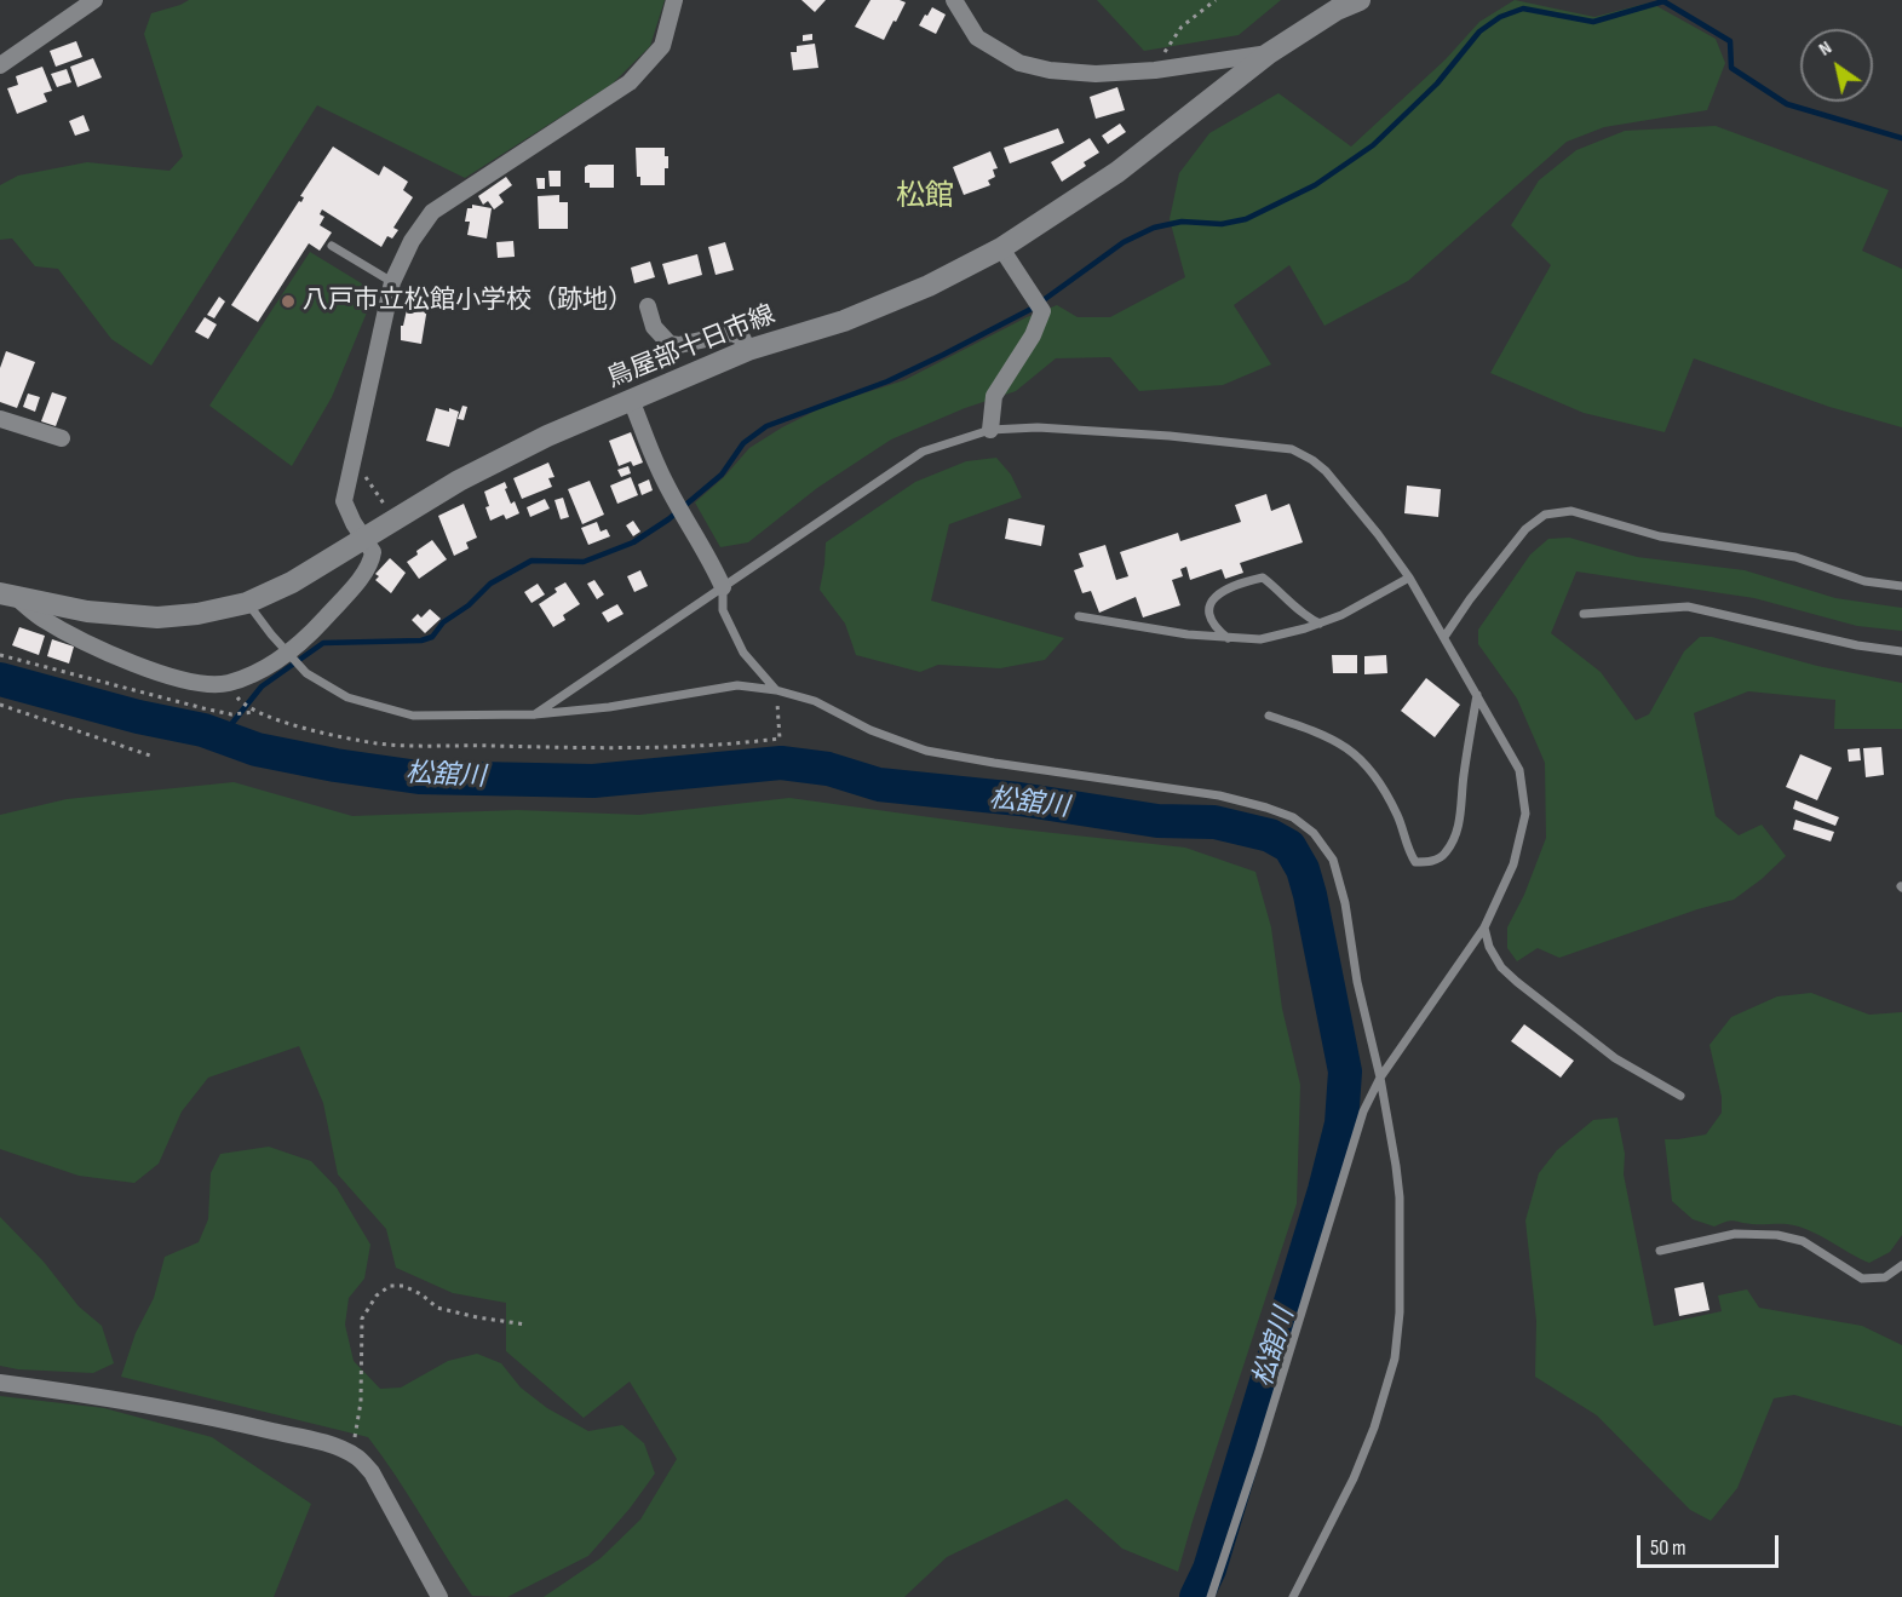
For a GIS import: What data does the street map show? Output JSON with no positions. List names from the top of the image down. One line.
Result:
{"streets":{"main road":["鳥屋部十日市線"]},"districts":["松館"],"water":["松舘川"],"places":["八戸市立松館小学校（跡地）"],"scale_bar":"50 m","north":"top left"}
